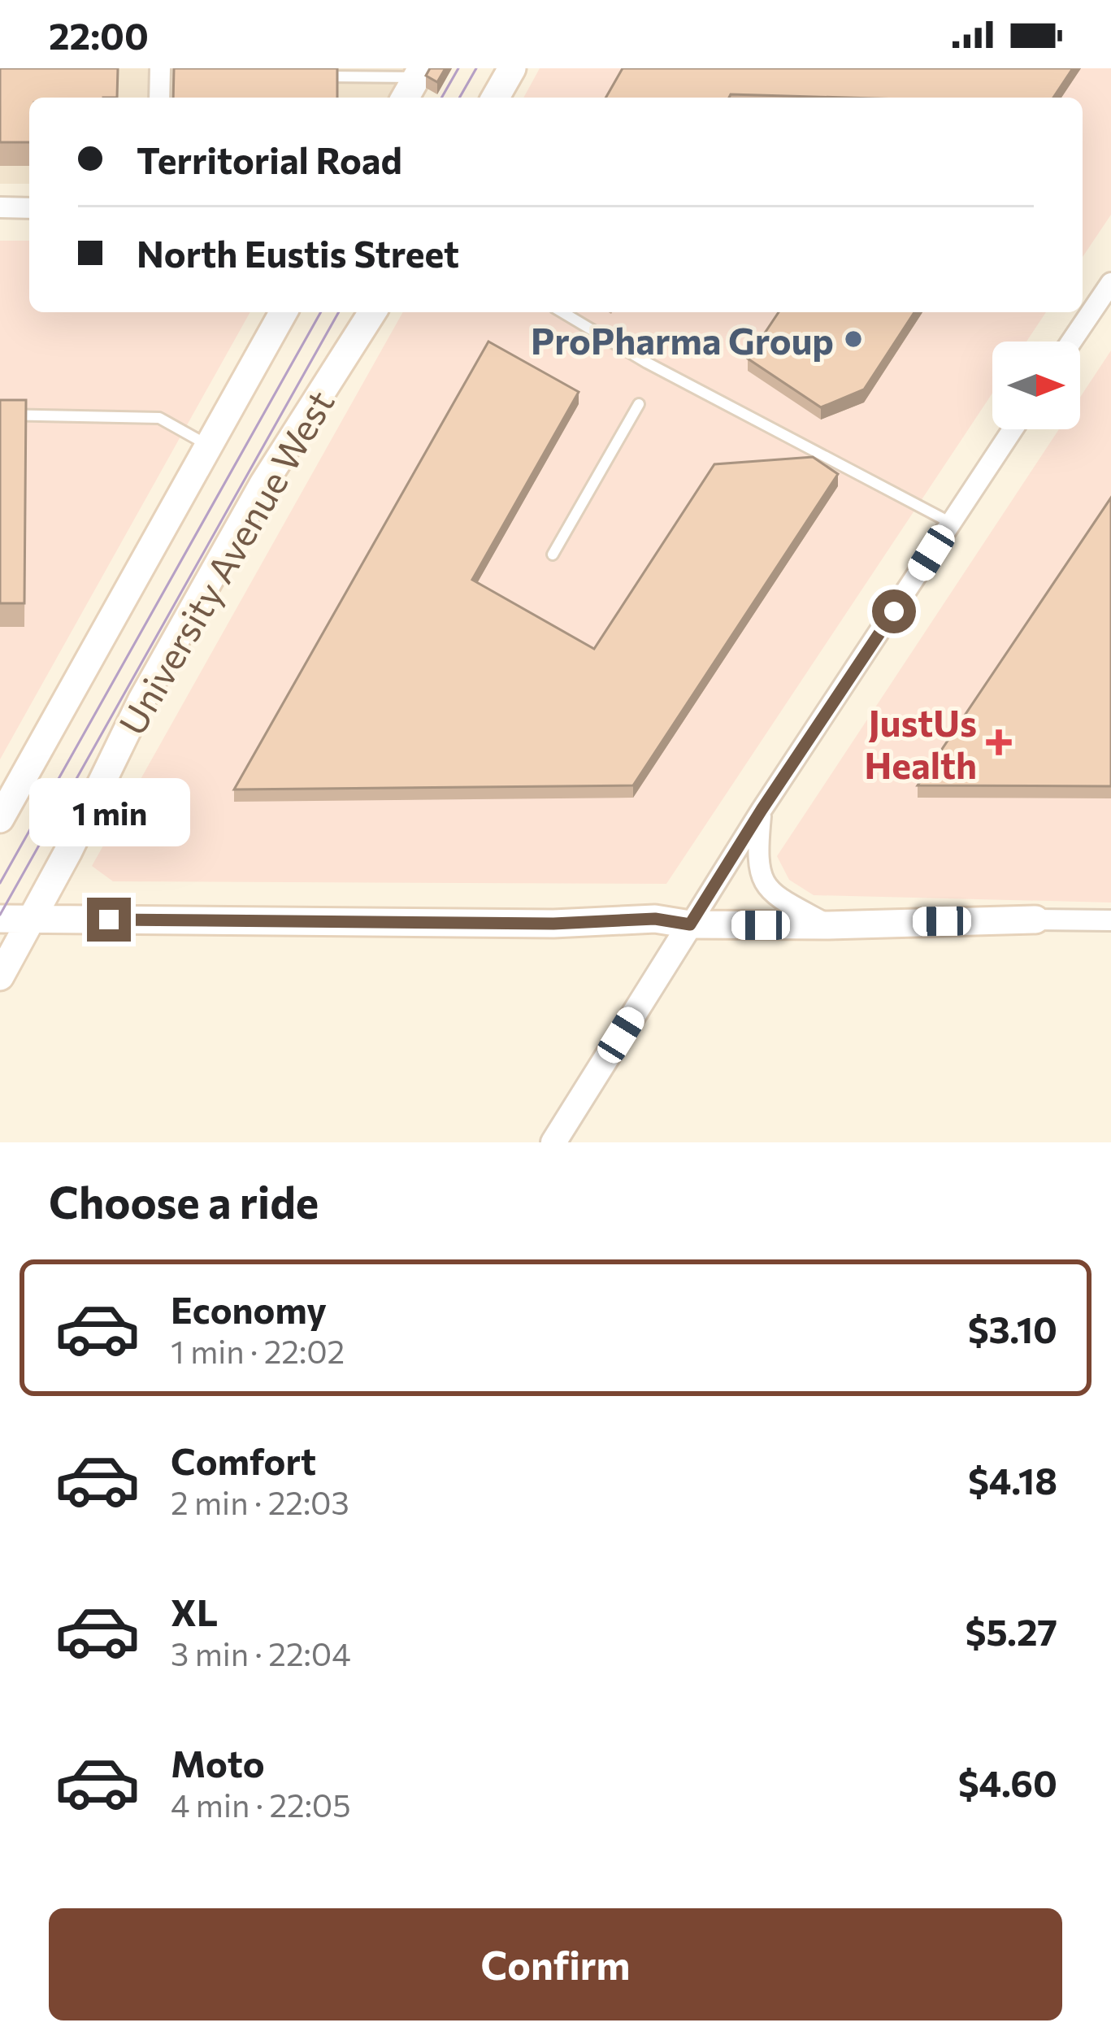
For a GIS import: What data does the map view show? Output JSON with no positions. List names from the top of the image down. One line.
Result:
{"streets":{"main road":["University Avenue West"]},"places":{"other":["ProPharma Group"],"health":["JustUs Health"]},"north":"right","page":{"status":"22:00","banner":["Territorial Road","North Eustis Street"],"bubble":"1 min","heading":"Choose a ride","list":[{"name":"Economy","note":"1 min · 22:02","value":"$3.10"},{"name":"Comfort","note":"2 min · 22:03","value":"$4.18"},{"name":"XL","note":"3 min · 22:04","value":"$5.27"},{"name":"Moto","note":"4 min · 22:05","value":"$4.60"}],"buttons":"Confirm"}}
